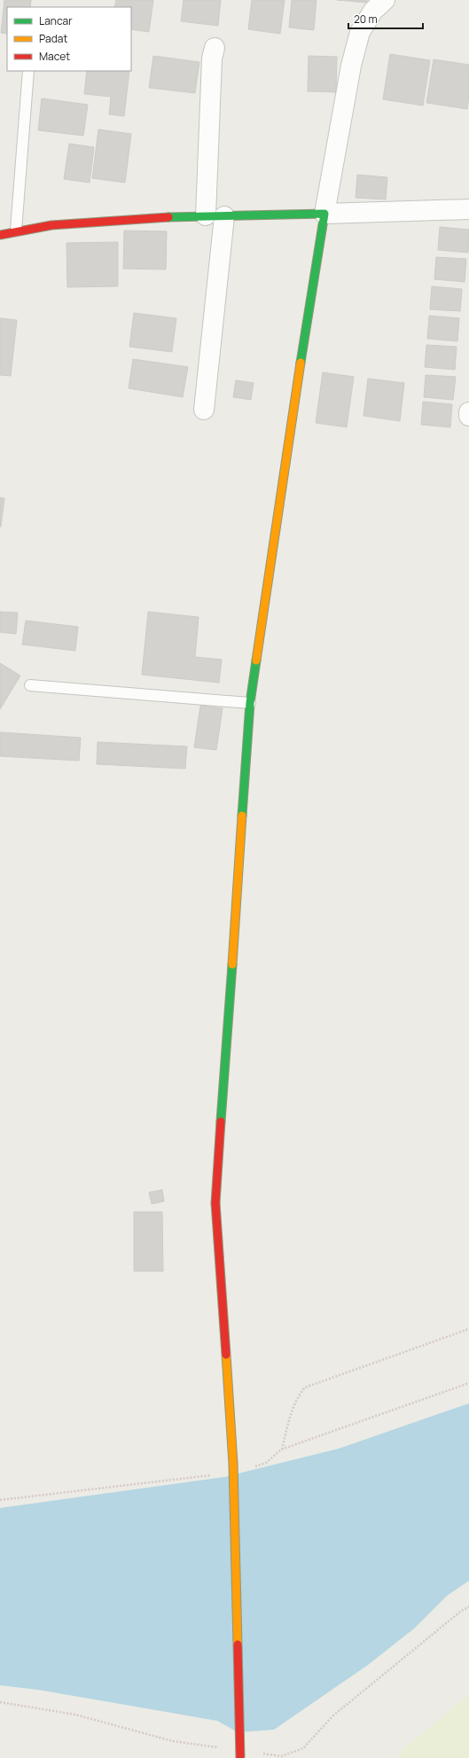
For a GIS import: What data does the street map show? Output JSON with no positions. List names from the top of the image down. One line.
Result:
{"legend":["Lancar","Padat","Macet"],"scale_bar":"20 m"}
